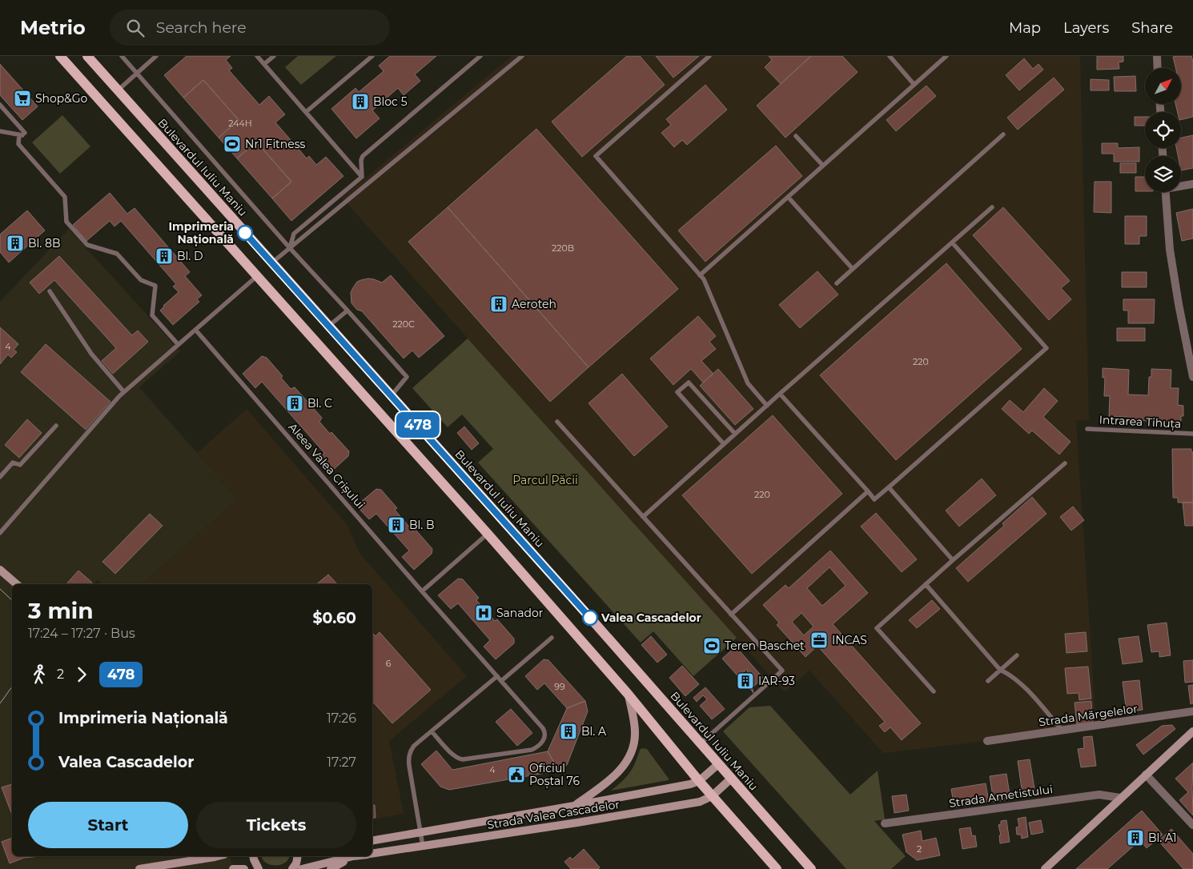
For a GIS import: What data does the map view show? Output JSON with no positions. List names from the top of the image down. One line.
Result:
{"streets":{"main road":["Bulevardul Iuliu Maniu","Strada Valea Cascadelor"],"street":["Strada Mărgelelor","Strada Ametistului"],"lane":["Intrarea Tihuța","Aleea Valea Crișului"]},"crossings":[["Bulevardul Iuliu Maniu","Strada Valea Cascadelor"]],"parks":["Parcul Păcii"],"places":{"supermarket":["Shop&Go"],"building":["Bloc 5","Bl. 8B","Bl. D","Aeroteh","Bl. C","Bl. B","IAR-93","Bl. A","Bl. A1"],"sports":["Nr1 Fitness","Teren Baschet"],"other":["Imprimeria Națională","Valea Cascadelor"],"hospital":["Sanador"],"office":["INCAS"],"public building":["Oficiul Poștal 76"]},"lines":["bus line 478"],"house_numbers":["244H","220B","220C","4","220","220","6","99","4","2"],"north":"top right","page":{"header":"Metrio","search":"Search here","nav":["Map","Layers","Share"],"on_map":"478","heading":["3 min","17:24 – 17:27 · Bus","$0.60"],"legs":["2","478"],"list":[{"name":"Imprimeria Națională","value":"17:26"},{"name":"Valea Cascadelor","value":"17:27"}],"buttons":["Start","Tickets"]}}
